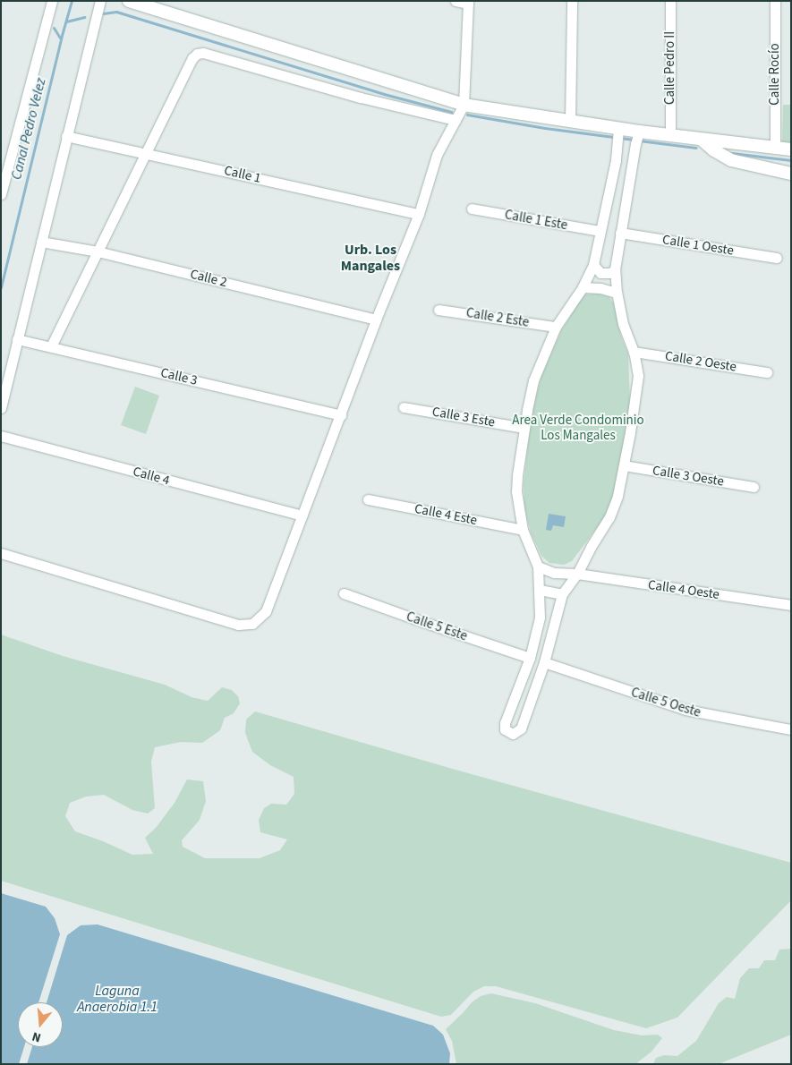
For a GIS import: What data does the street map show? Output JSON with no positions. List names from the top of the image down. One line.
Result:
{"streets":{"street":["Calle Pedro II","Calle Rocío","Calle 1","Calle 1 Este","Calle 1 Oeste","Calle 2","Calle 2 Este","Calle 2 Oeste","Calle 3","Calle 3 Este","Calle 4","Calle 3 Oeste","Calle 4 Este","Calle 4 Oeste","Calle 5 Este","Calle 5 Oeste"]},"districts":["Urb. Los Mangales"],"water":["Canal Pedro Velez","Laguna Anaerobia 1.1"],"parks":["Area Verde Condominio Los Mangales"],"north":"bottom"}
